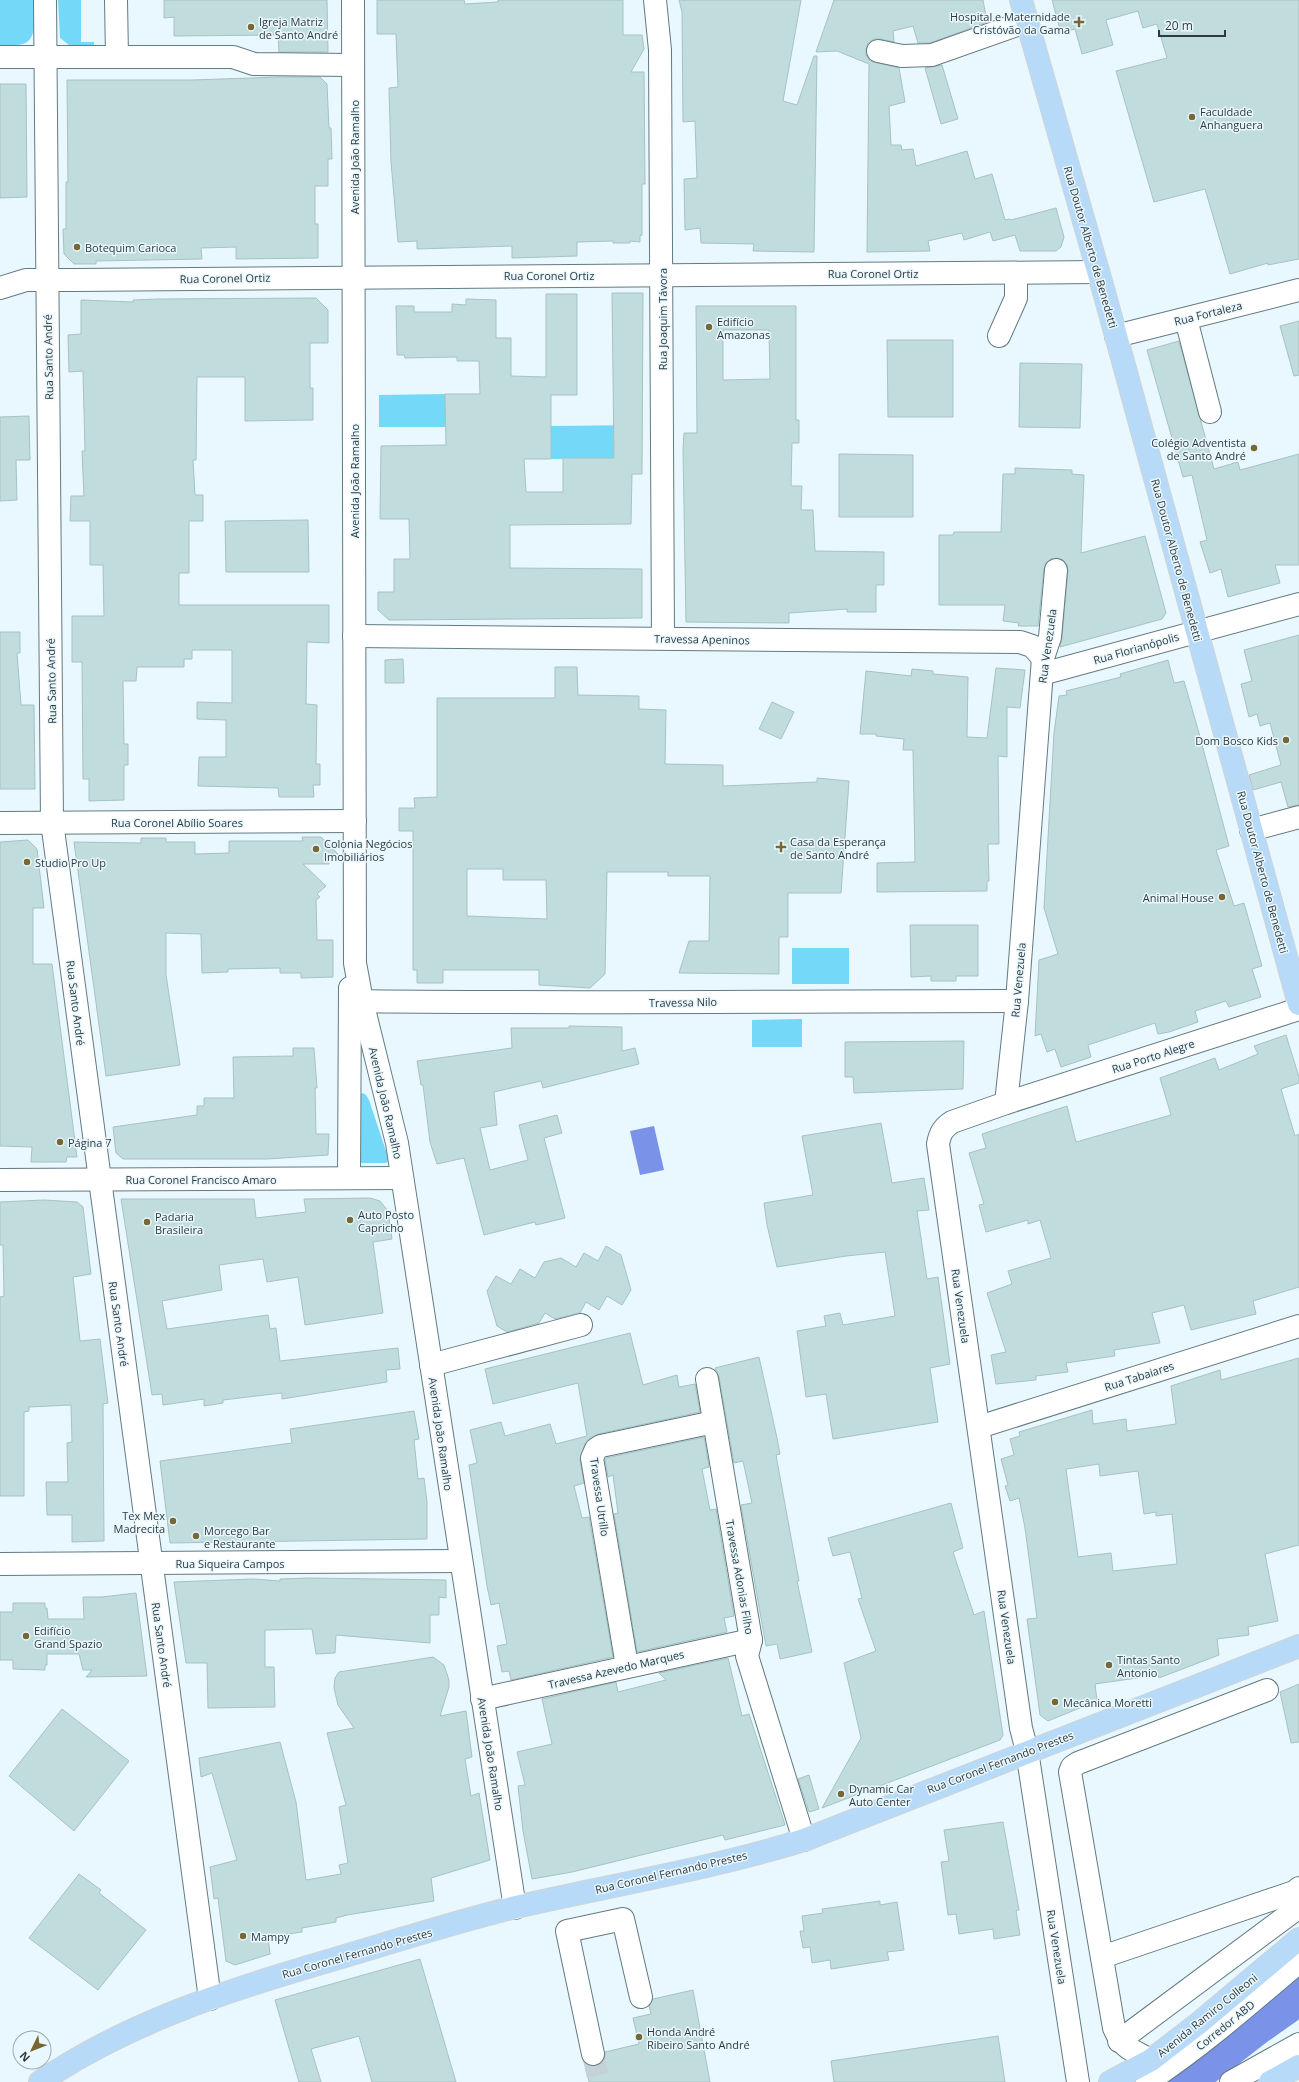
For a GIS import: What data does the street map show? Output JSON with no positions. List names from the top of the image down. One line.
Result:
{"streets":{"main road":["Rua Doutor Alberto de Benedetti","Rua Coronel Fernando Prestes","Avenida Ramiro Colleoni"],"street":["Avenida João Ramalho","Rua Coronel Ortiz","Rua Fortaleza","Rua Joaquim Távora","Rua Santo André","Travessa Apeninos","Rua Venezuela","Rua Florianópolis","Rua Coronel Abílio Soares","Travessa Nilo","Rua Porto Alegre","Rua Coronel Francisco Amaro","Rua Tabaiares","Travessa Utrillo","Rua Siqueira Campos","Travessa Adonias Filho","Travessa Azevedo Marques","Corredor ABD"]},"crossings":[["Avenida João Ramalho","Rua Coronel Ortiz"],["Avenida João Ramalho","Travessa Apeninos"],["Avenida João Ramalho","Rua Coronel Abílio Soares"],["Avenida João Ramalho","Travessa Nilo"],["Avenida João Ramalho","Rua Coronel Francisco Amaro"],["Avenida João Ramalho","Rua Siqueira Campos"],["Avenida João Ramalho","Travessa Azevedo Marques"],["Avenida João Ramalho","Rua Coronel Fernando Prestes"],["Rua Doutor Alberto de Benedetti","Rua Coronel Ortiz"],["Rua Doutor Alberto de Benedetti","Rua Fortaleza"],["Rua Doutor Alberto de Benedetti","Rua Florianópolis"],["Rua Coronel Ortiz","Rua Joaquim Távora"],["Rua Coronel Ortiz","Rua Santo André"],["Rua Joaquim Távora","Travessa Apeninos"],["Rua Santo André","Rua Coronel Abílio Soares"],["Rua Santo André","Rua Coronel Francisco Amaro"],["Rua Santo André","Rua Siqueira Campos"],["Rua Santo André","Rua Coronel Fernando Prestes"],["Travessa Apeninos","Rua Venezuela"],["Travessa Apeninos","Rua Florianópolis"],["Rua Venezuela","Rua Florianópolis"],["Rua Venezuela","Travessa Nilo"],["Rua Venezuela","Rua Porto Alegre"],["Rua Venezuela","Rua Tabaiares"],["Rua Venezuela","Rua Coronel Fernando Prestes"],["Travessa Utrillo","Travessa Adonias Filho"],["Travessa Utrillo","Travessa Azevedo Marques"],["Travessa Adonias Filho","Travessa Azevedo Marques"],["Travessa Adonias Filho","Rua Coronel Fernando Prestes"]],"places":{"health":["Hospital e Maternidade Cristóvão da Gama","Casa da Esperança de Santo André"],"other":["Igreja Matriz de Santo André","Faculdade Anhanguera","Botequim Carioca","Edifício Amazonas","Colégio Adventista de Santo André","Dom Bosco Kids","Colonia Negócios Imobiliários","Studio Pro Up","Animal House","Página 7","Auto Posto Capricho","Padaria Brasileira","Tex Mex Madrecita","Morcego Bar e Restaurante","Edifício Grand Spazio","Tintas Santo Antonio","Mecânica Moretti","Dynamic Car Auto Center","Mampy","Honda André Ribeiro Santo André"]},"scale_bar":"20 m","north":"bottom left"}
